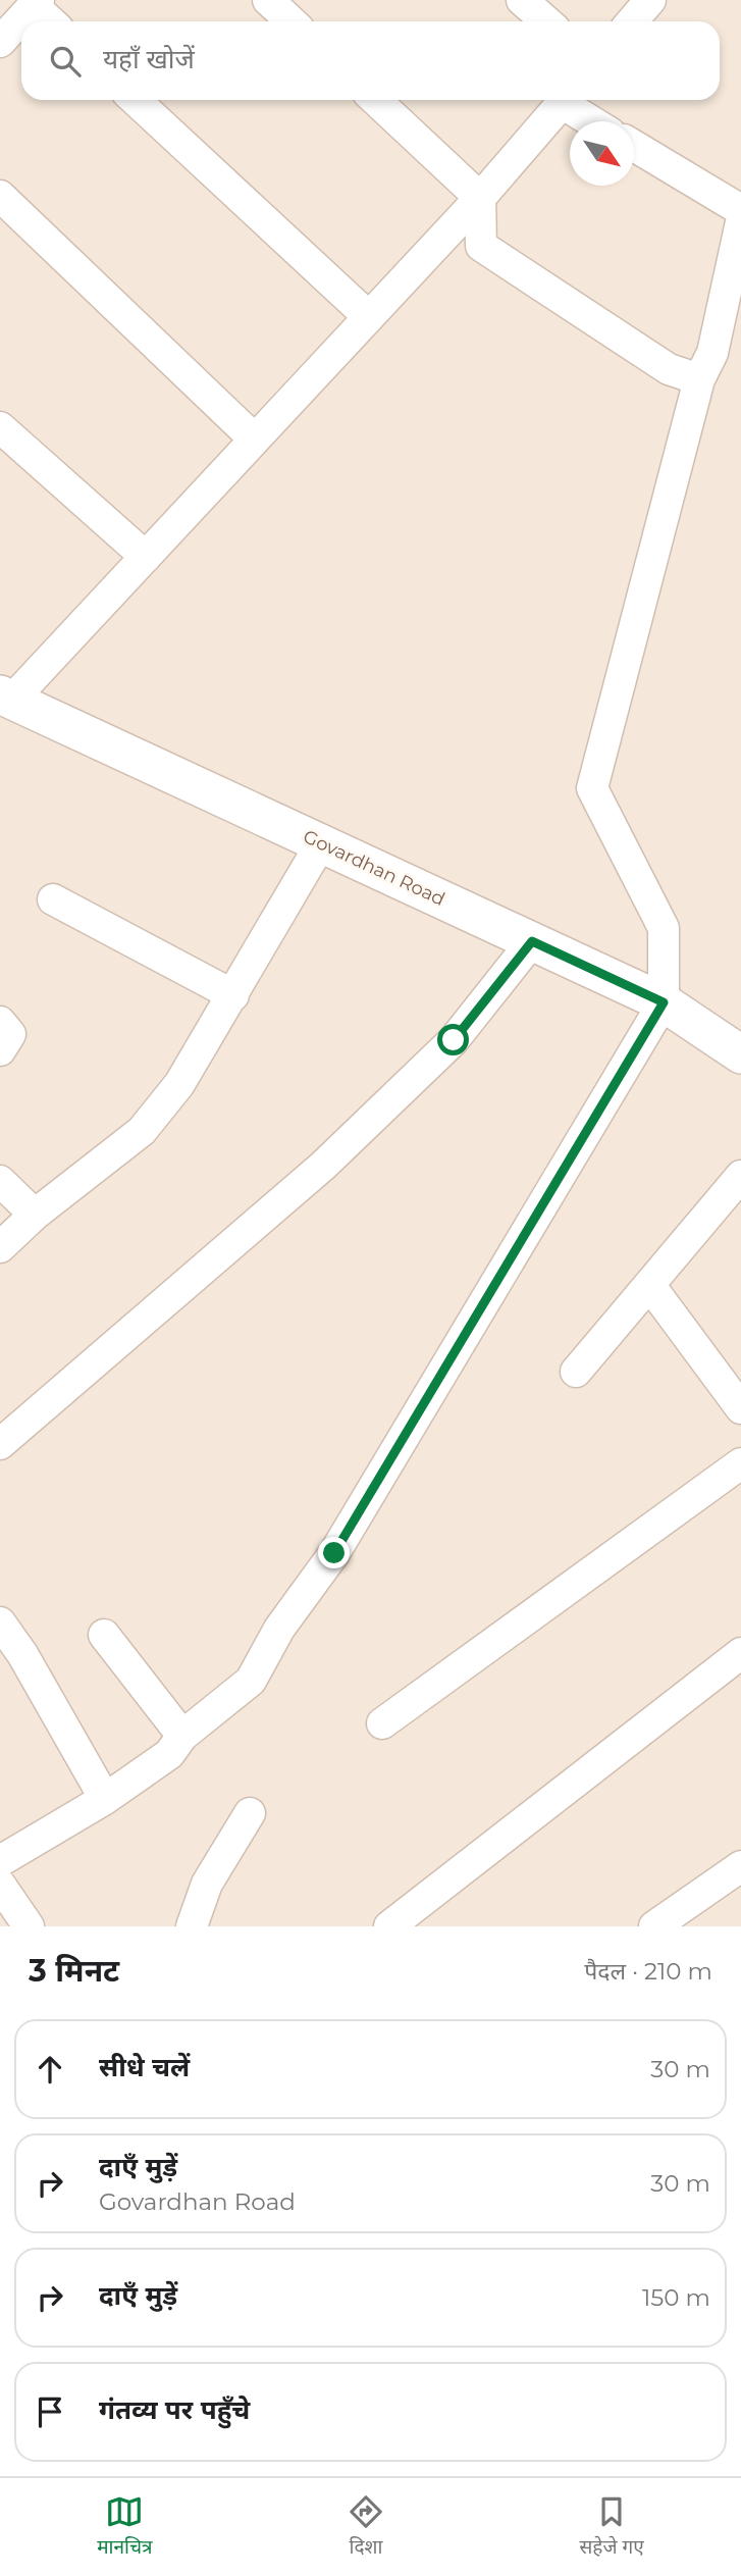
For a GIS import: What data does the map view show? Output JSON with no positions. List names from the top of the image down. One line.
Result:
{"streets":{"street":["Govardhan Road"]},"north":"bottom right","page":{"search":"यहाँ खोजें","heading":["3 मिनट","पैदल · 210 m"],"list":[["सीधे चलें","30 m"],["दाएँ मुड़ें","Govardhan Road","30 m"],["दाएँ मुड़ें","150 m"],"गंतव्य पर पहुँचे"],"nav":["मानचित्र","दिशा","सहेजे गए"]}}
